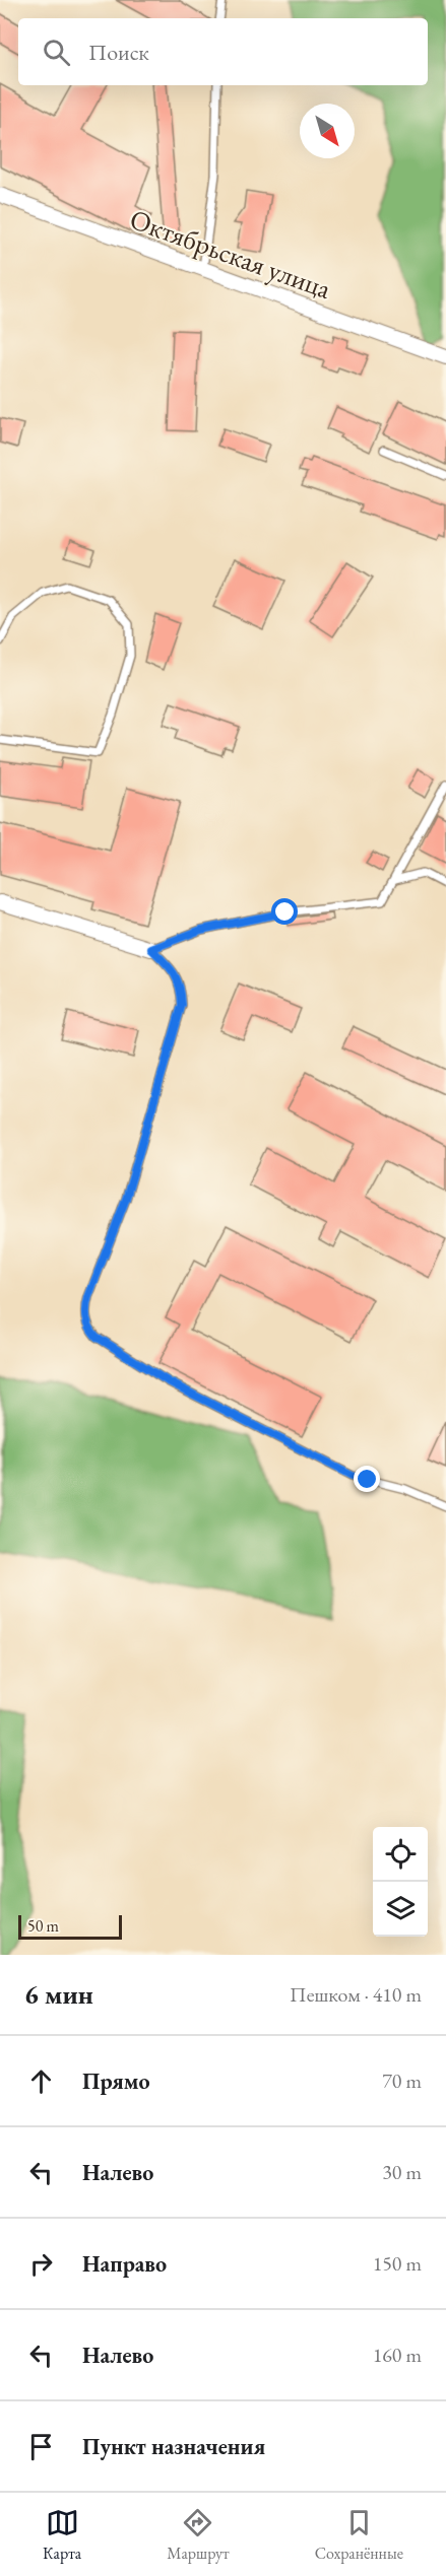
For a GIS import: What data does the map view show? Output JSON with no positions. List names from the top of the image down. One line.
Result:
{"streets":{"street":["Октябрьская улица"]},"scale_bar":"50 m","north":"bottom right","page":{"search":"Поиск","scale":"50 m","heading":["6 мин","Пешком · 410 m"],"list":[["Прямо","70 m"],["Налево","30 m"],["Направо","150 m"],["Налево","160 m"],"Пункт назначения"],"nav":["Карта","Маршрут","Сохранённые"]}}
